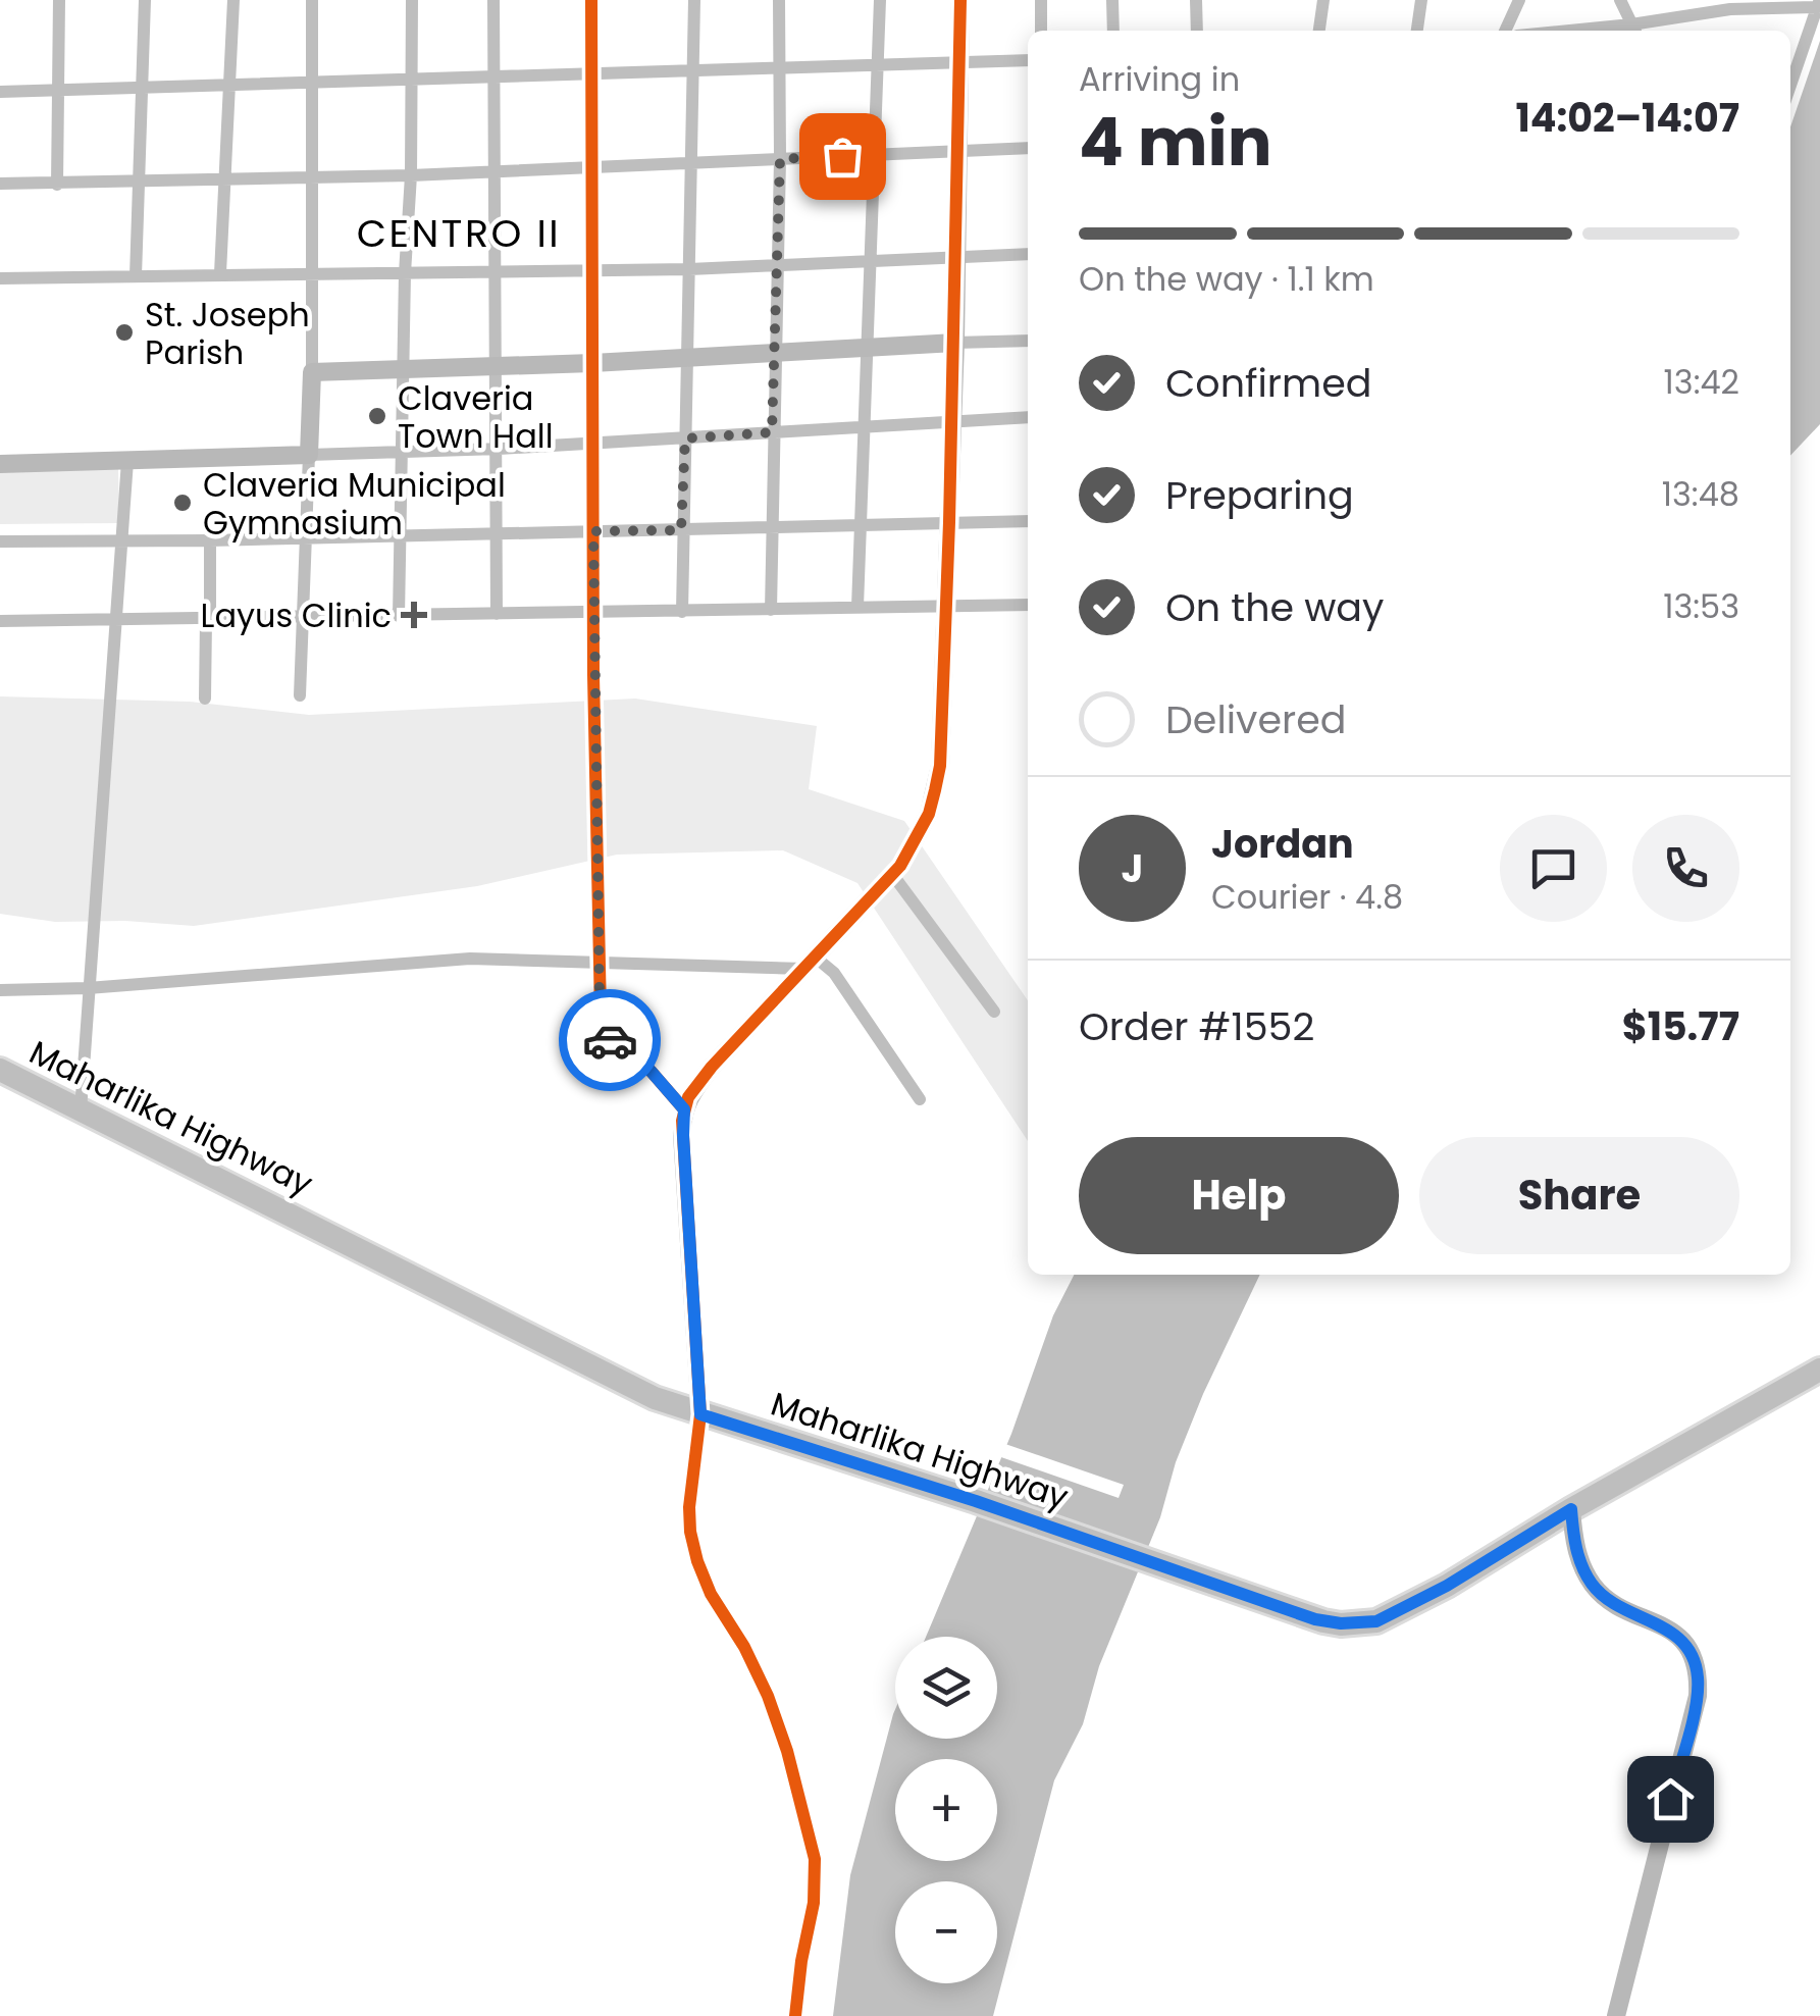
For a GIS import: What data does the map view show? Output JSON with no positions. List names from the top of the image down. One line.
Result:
{"streets":{"highway":["Maharlika Highway"]},"districts":["CENTRO II"],"places":{"other":["St. Joseph Parish","Claveria Town Hall","Claveria Municipal Gymnasium"],"health":["Layus Clinic"]},"page":{"heading":["4 min","Arriving in","14:02–14:07"],"panel":["Jordan","Courier · 4.8","Order #1552","$15.77"],"bar":"On the way · 1.1 km","list":[["Confirmed","13:42"],["Preparing","13:48"],["On the way","13:53"],"Delivered"],"round":"J","buttons":["Help","Share"],"map_buttons":["+","−"]}}
